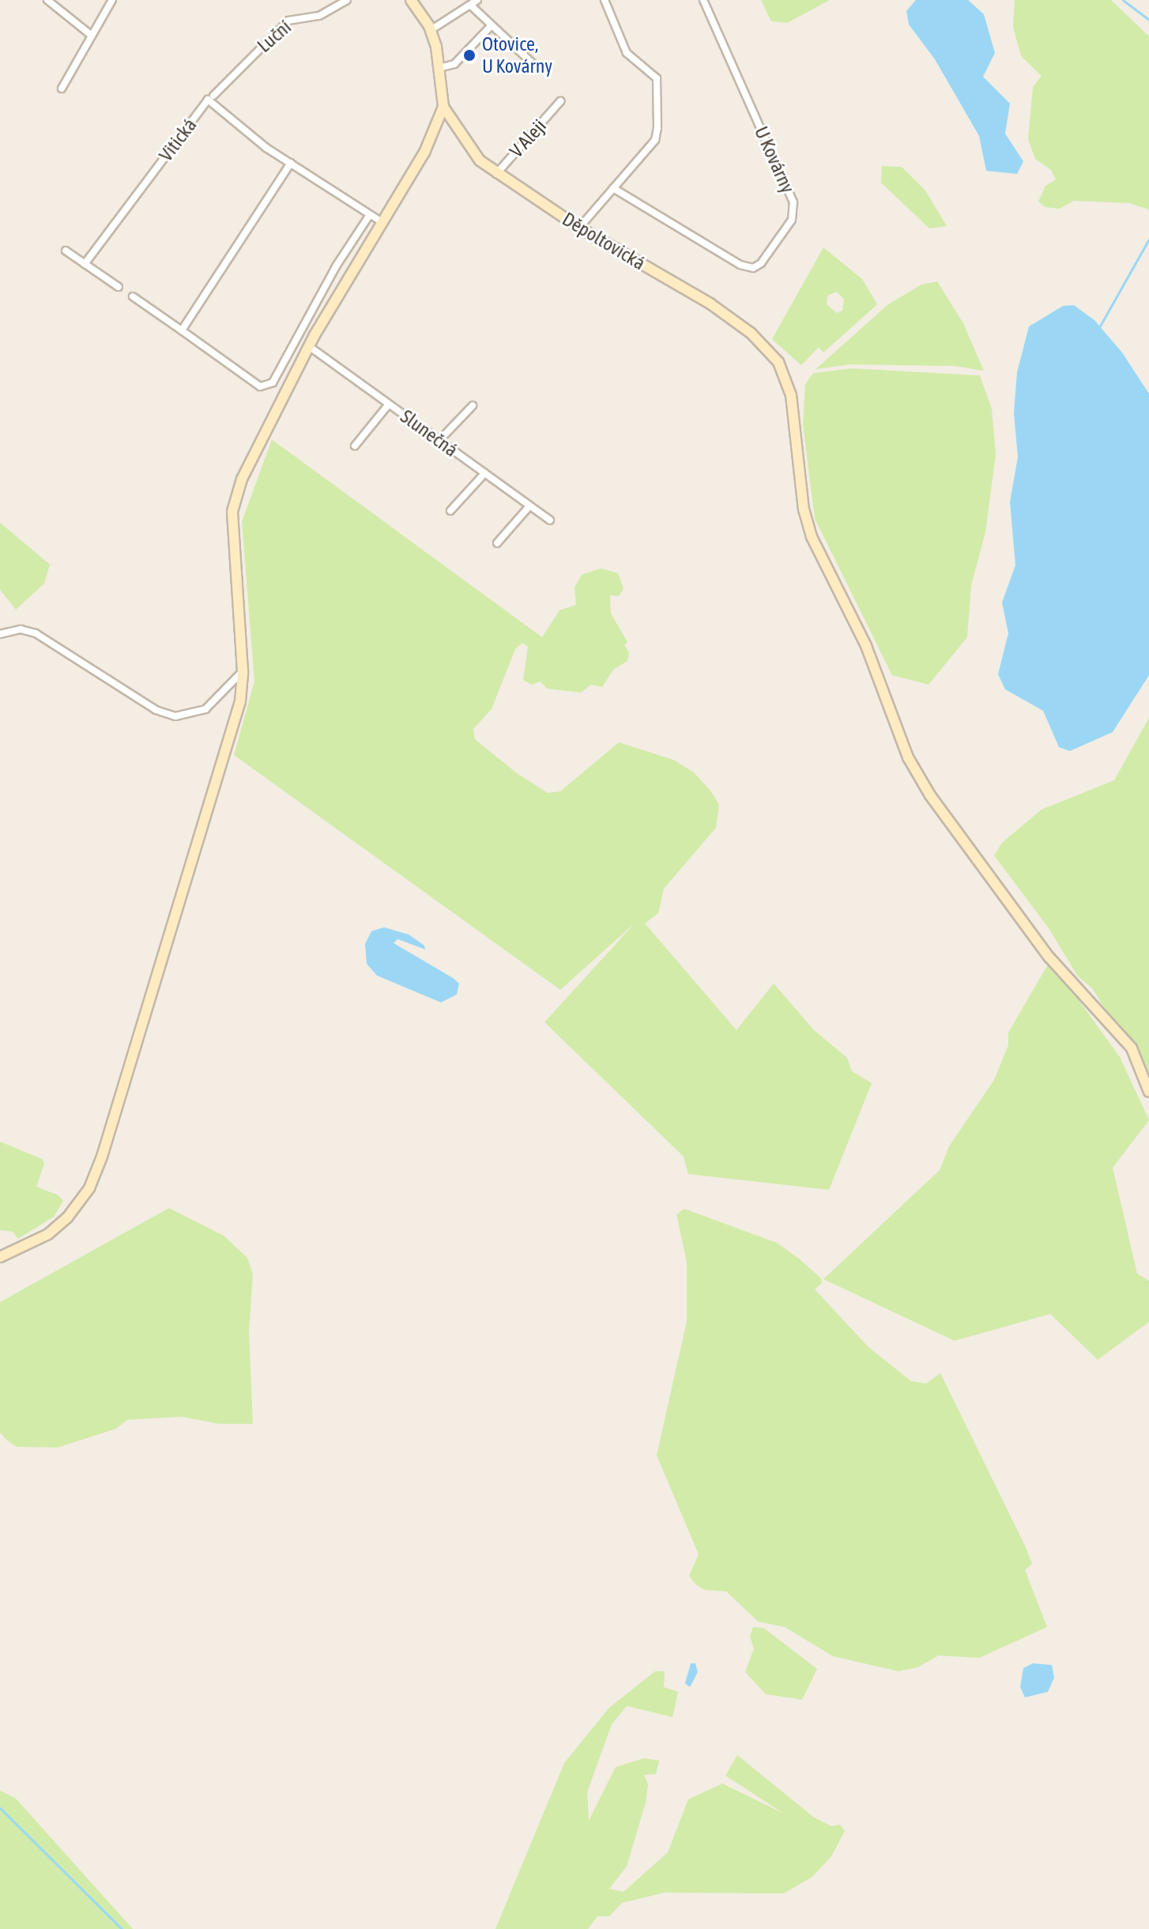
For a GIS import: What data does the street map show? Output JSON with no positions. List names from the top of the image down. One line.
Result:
{"streets":{"street":["Luční","V Aleji","Vitická","U Kovárny","Děpoltovická","Slunečná"]},"crossings":[["V Aleji","Děpoltovická"],["Vitická","Děpoltovická"],["Děpoltovická","Slunečná"]],"places":["Otovice, U Kovárny"]}
